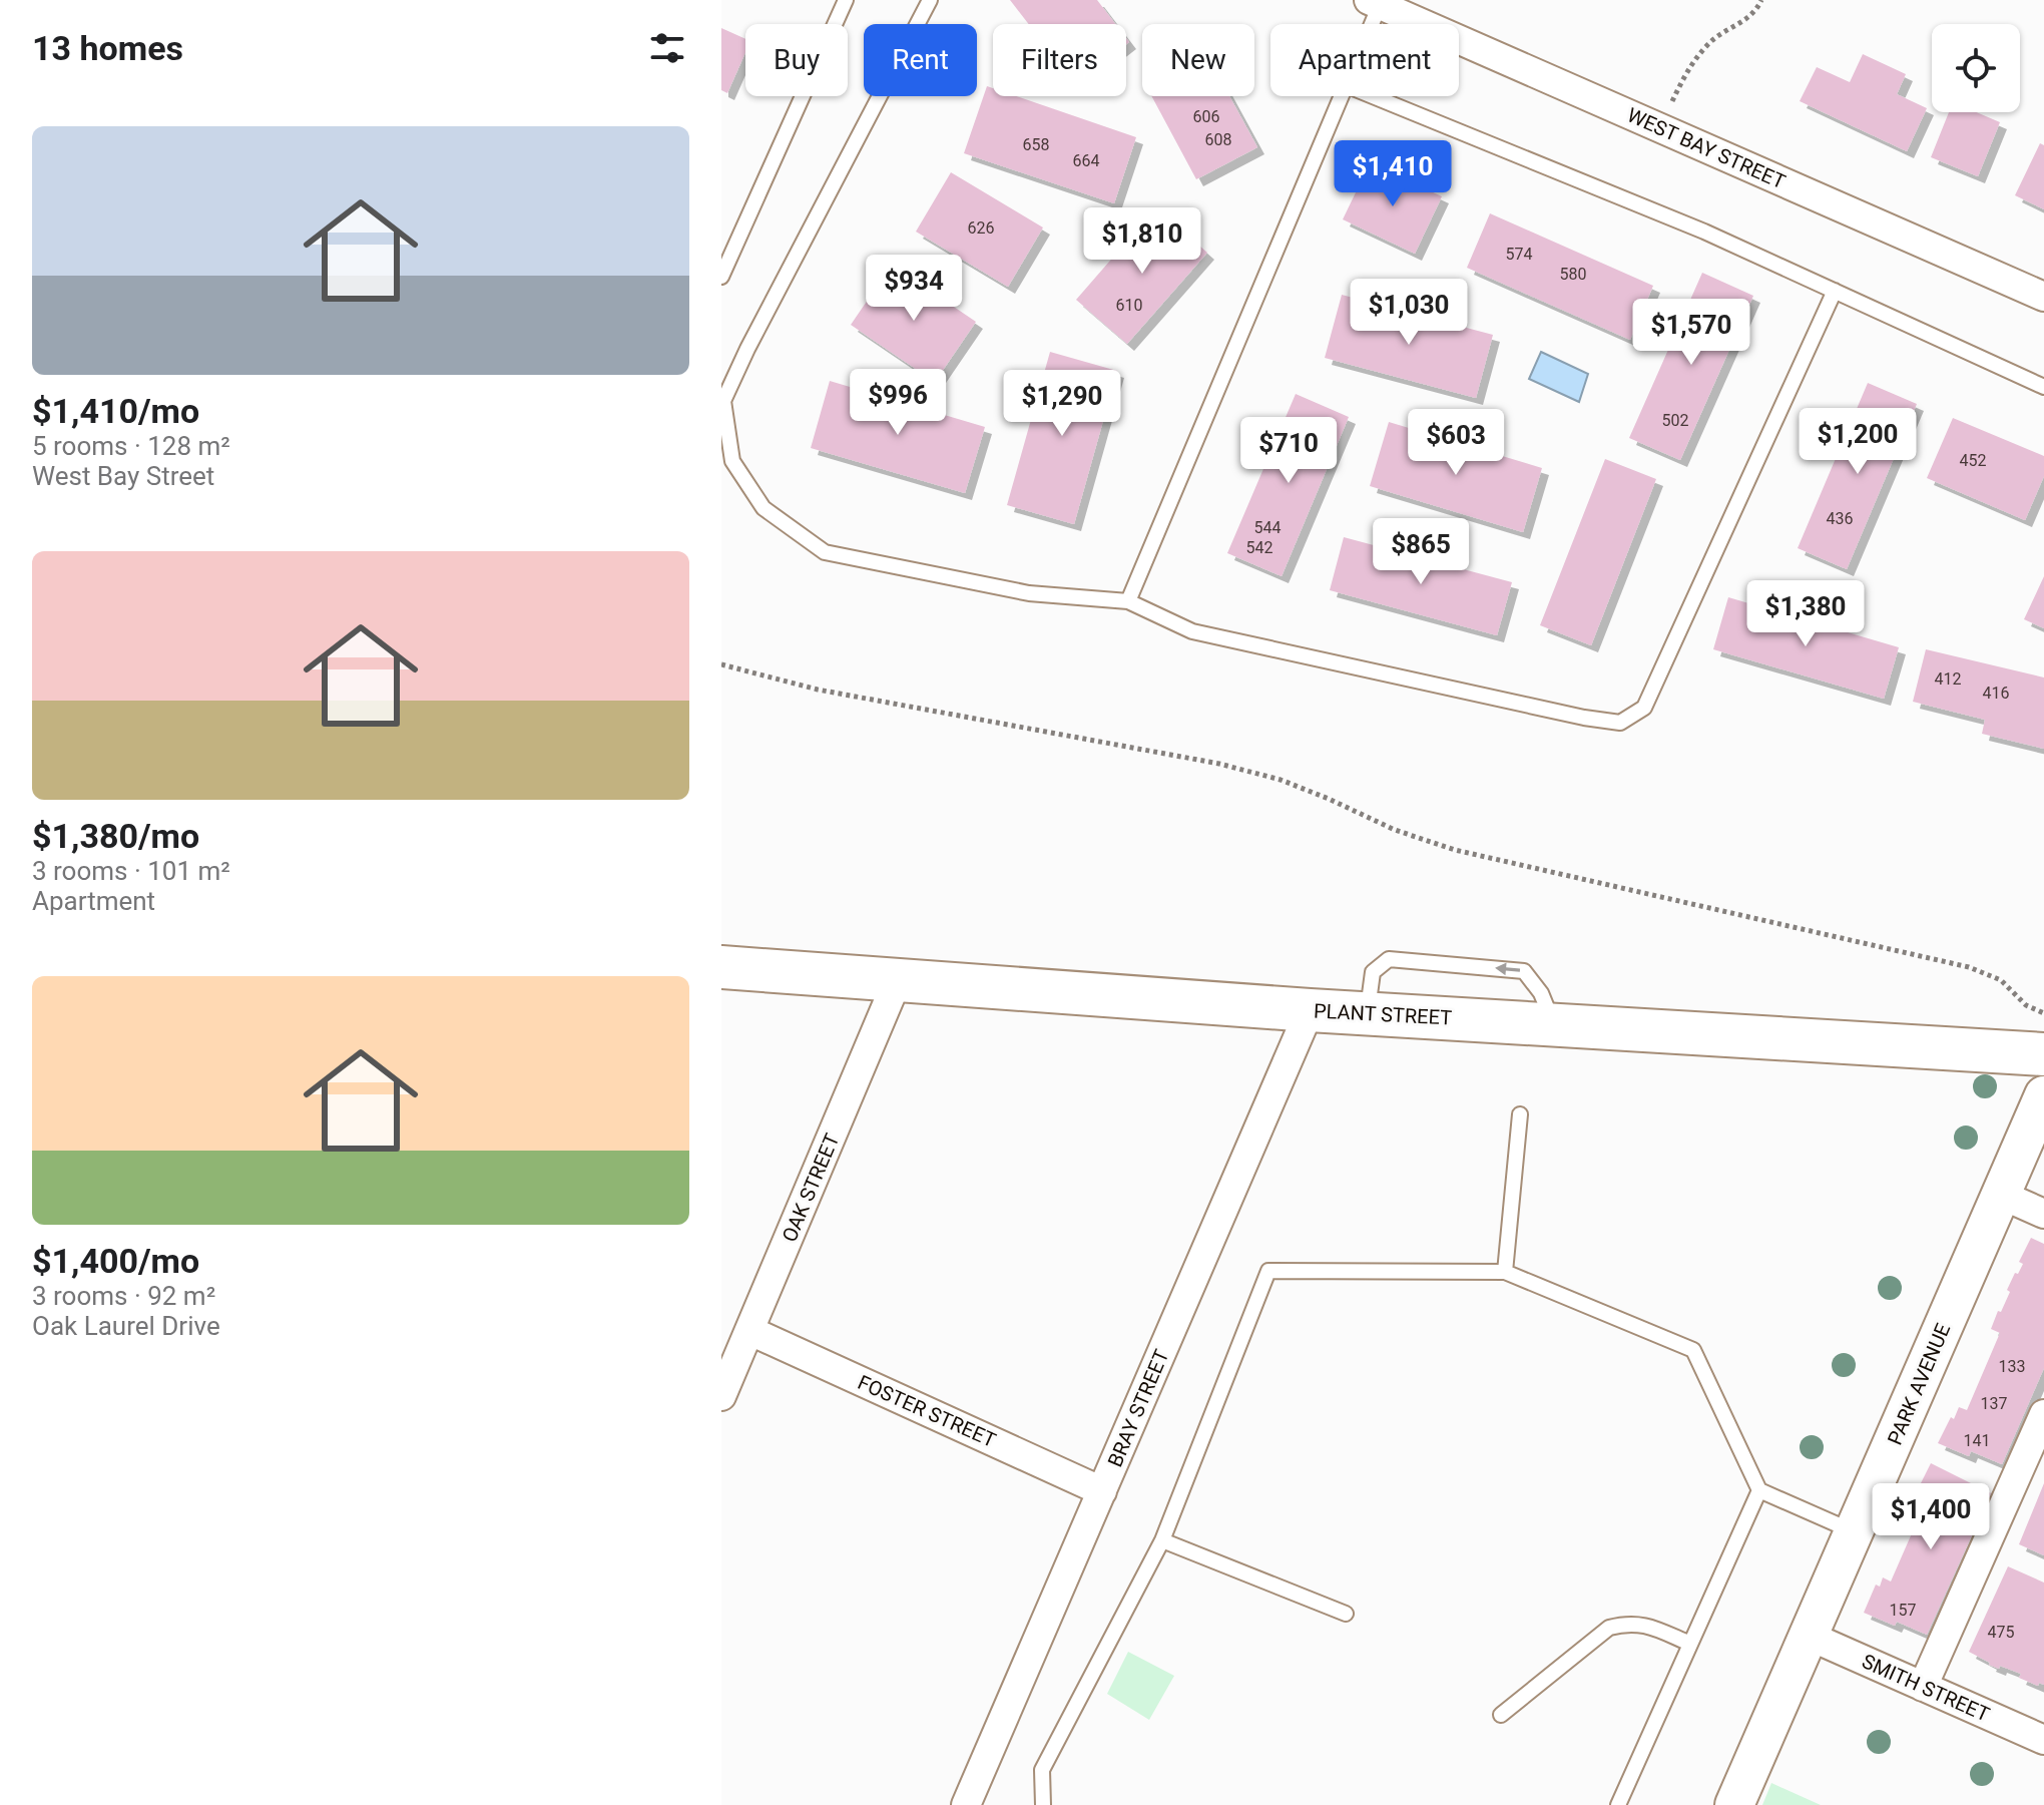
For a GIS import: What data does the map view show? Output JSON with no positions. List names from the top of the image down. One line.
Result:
{"streets":{"main road":["PLANT STREET"],"street":["WEST BAY STREET","OAK STREET","PARK AVENUE","BRAY STREET","FOSTER STREET","SMITH STREET"]},"crossings":[["PLANT STREET","OAK STREET"],["PLANT STREET","BRAY STREET"],["OAK STREET","FOSTER STREET"],["PARK AVENUE","SMITH STREET"],["BRAY STREET","FOSTER STREET"]],"house_numbers":["606","608","658","664","626","574","580","610","502","452","436","544","542","412","416","133","137","141","157","475"],"page":{"heading":"13 homes","chip":["Buy","Rent","Filters","New","Apartment"],"list":[{"name":"$1,410/mo","note":"5 rooms · 128 m² · West Bay Street"},{"name":"$1,380/mo","note":"3 rooms · 101 m² · Apartment"},{"name":"$1,400/mo","note":"3 rooms · 92 m² · Oak Laurel Drive"}],"price":["$1,410","$1,810","$934","$1,030","$1,570","$996","$1,290","$1,200","$603","$710","$865","$1,380","$1,400"]}}
